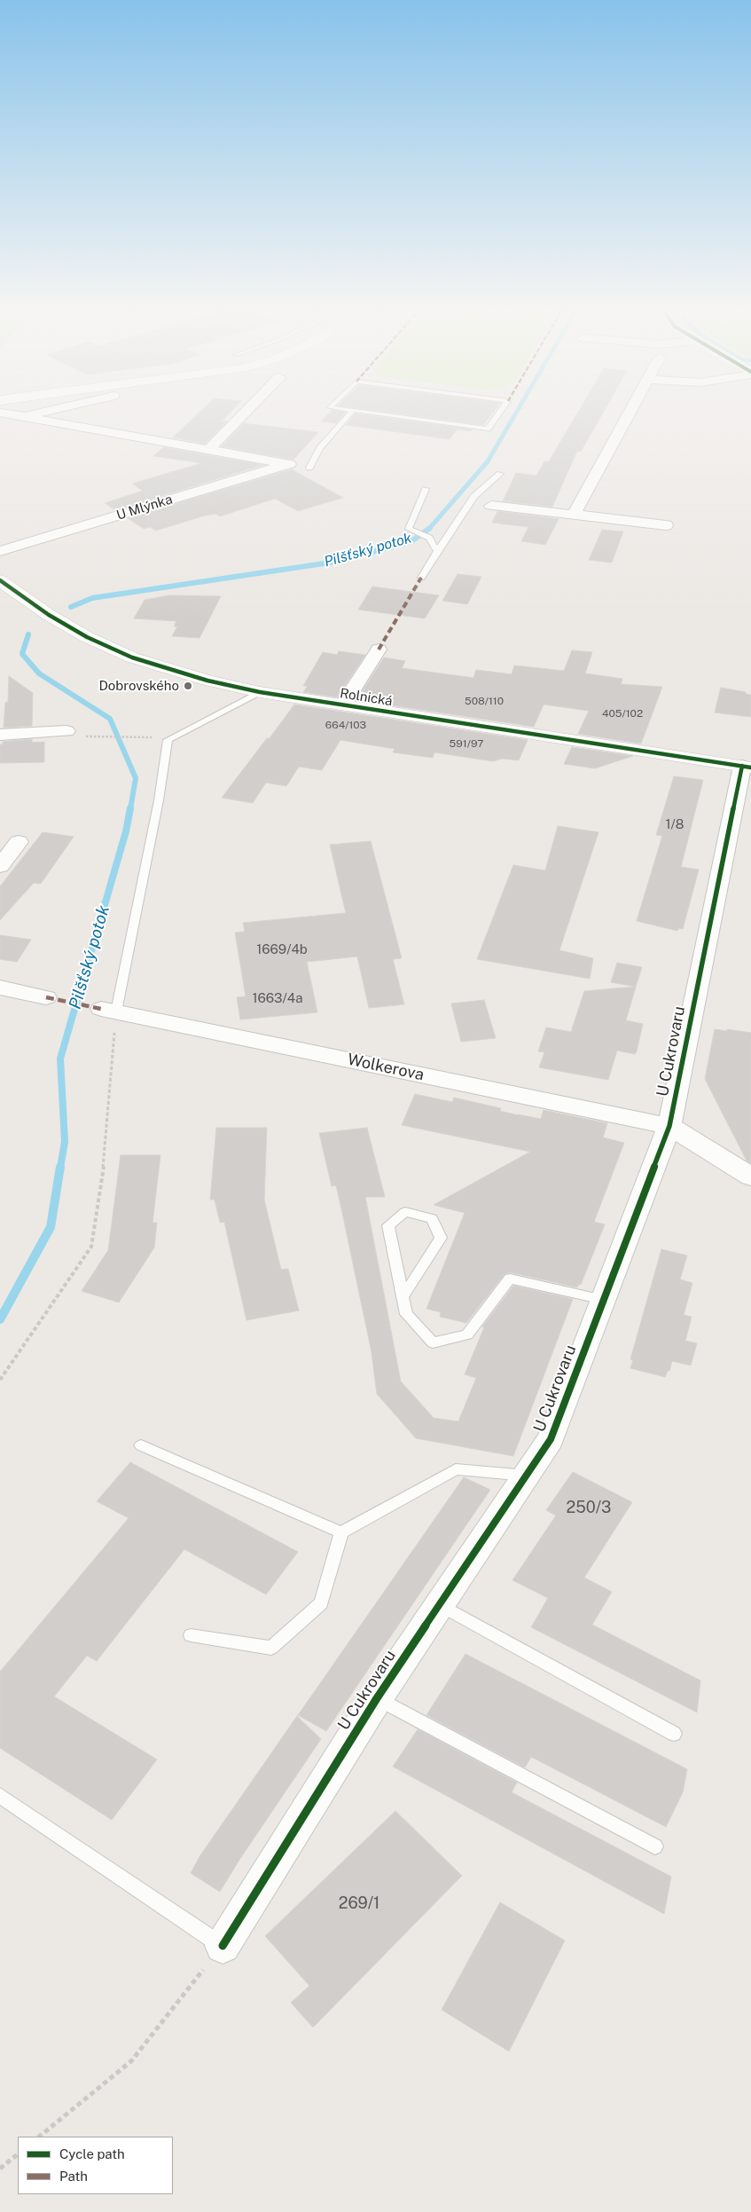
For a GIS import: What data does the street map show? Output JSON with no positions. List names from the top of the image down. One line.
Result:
{"streets":{"street":["U Mlýnka","Rolnická","U Cukrovaru","Wolkerova"]},"crossings":[["Rolnická","U Cukrovaru"],["U Cukrovaru","Wolkerova"]],"water":["Pilšťský potok"],"places":["Dobrovského"],"house_numbers":["508/110","405/102","664/103","591/97","1/8","1669/4b","1663/4a","250/3","269/1"],"legend":["Cycle path","Path"]}
